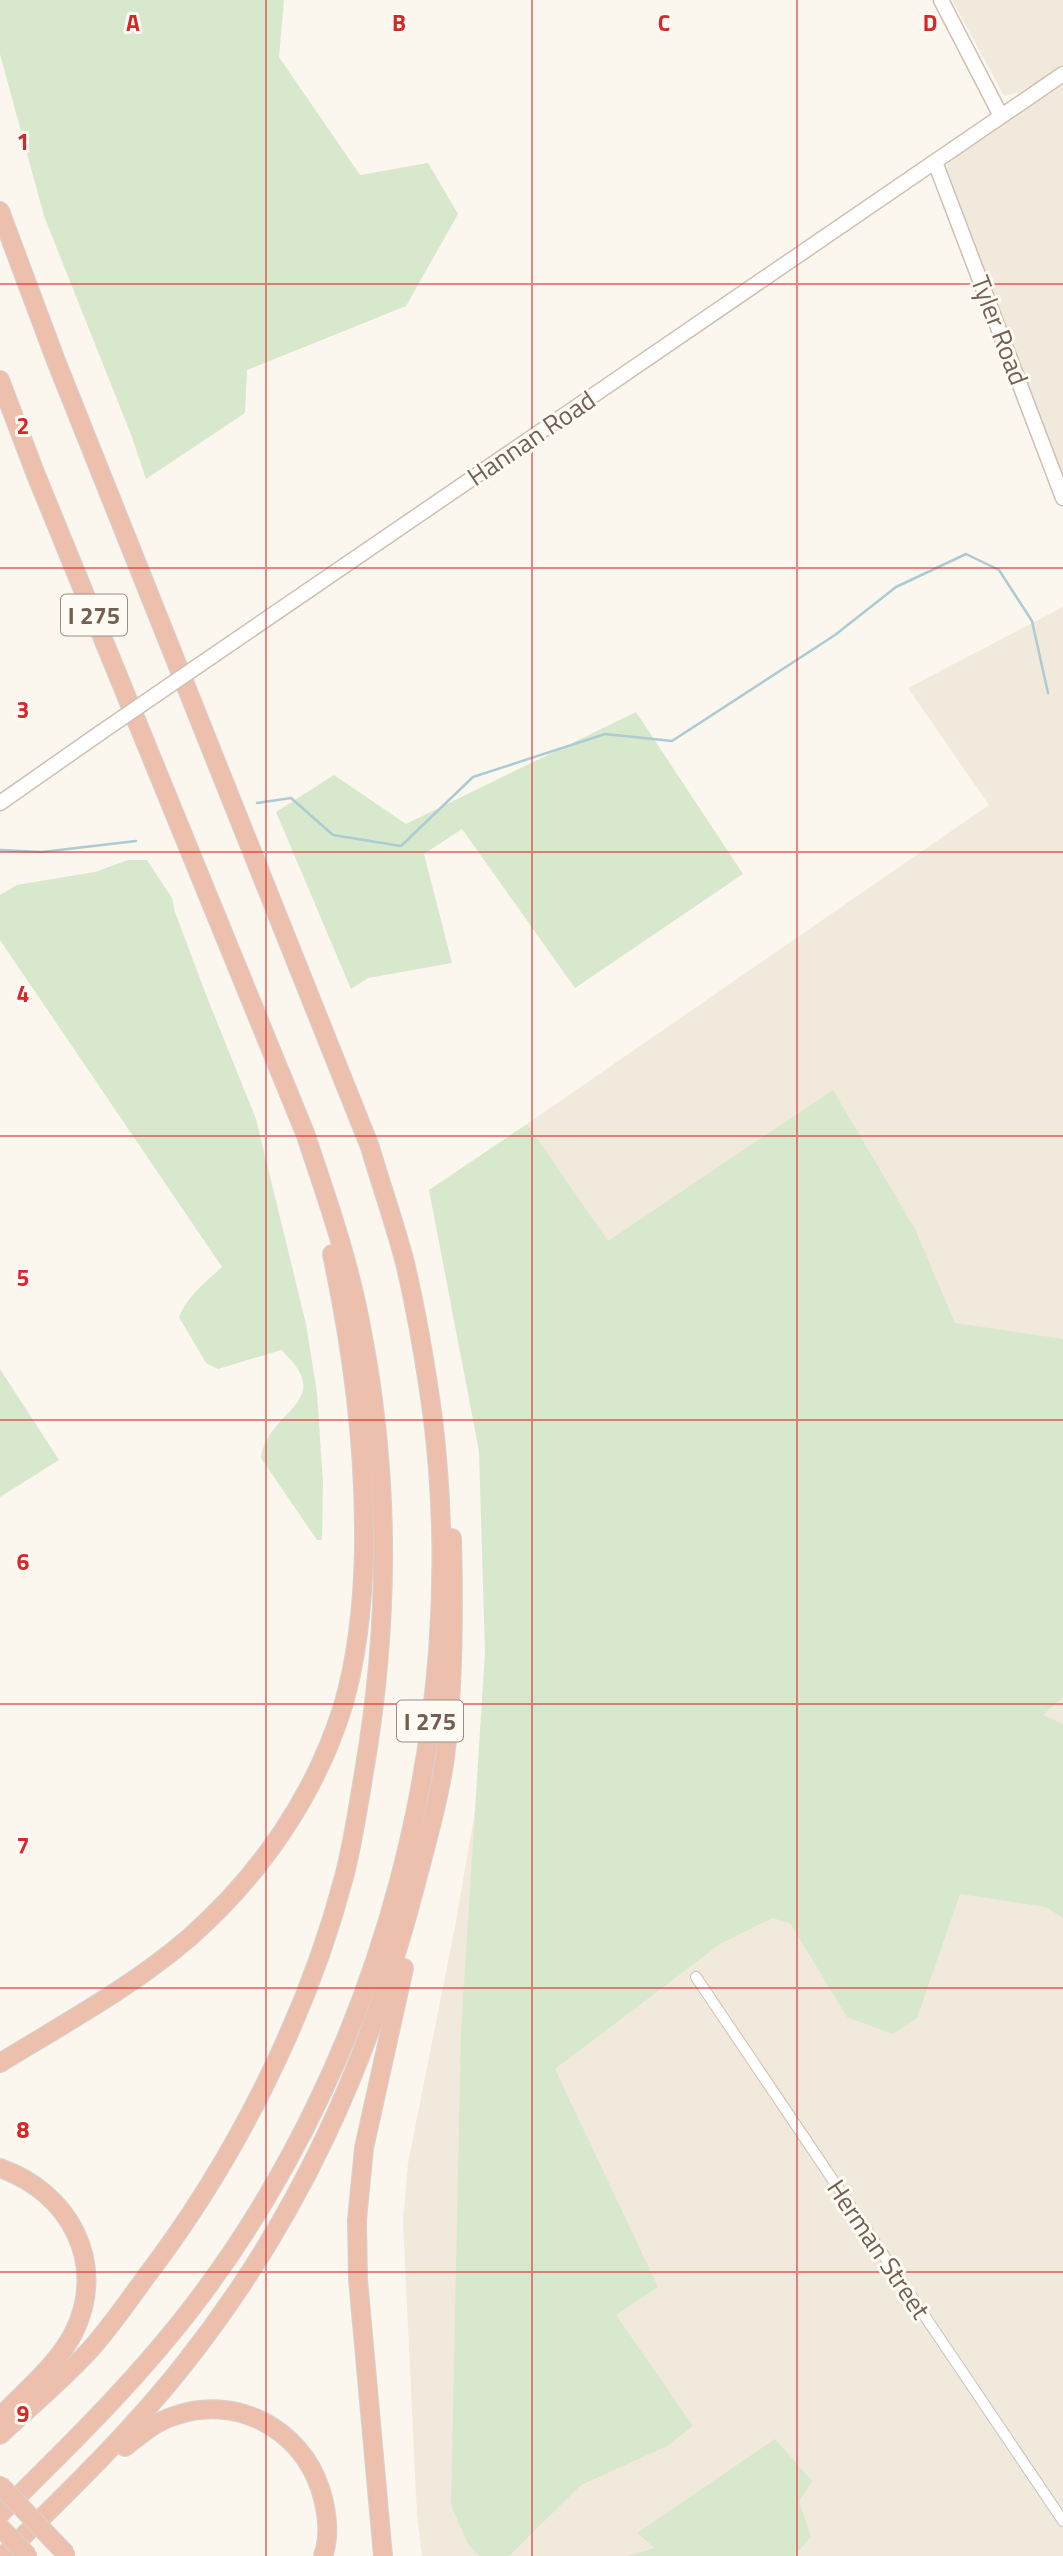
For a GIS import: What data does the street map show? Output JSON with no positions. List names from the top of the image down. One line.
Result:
{"streets":{"highway":["I 275"],"street":["Tyler Road","Hannan Road","Herman Street"]},"crossings":[["Tyler Road","Hannan Road"]],"grid":{"columns":["A","B","C","D"],"rows":["1","2","3","4","5","6","7","8","9"]}}
